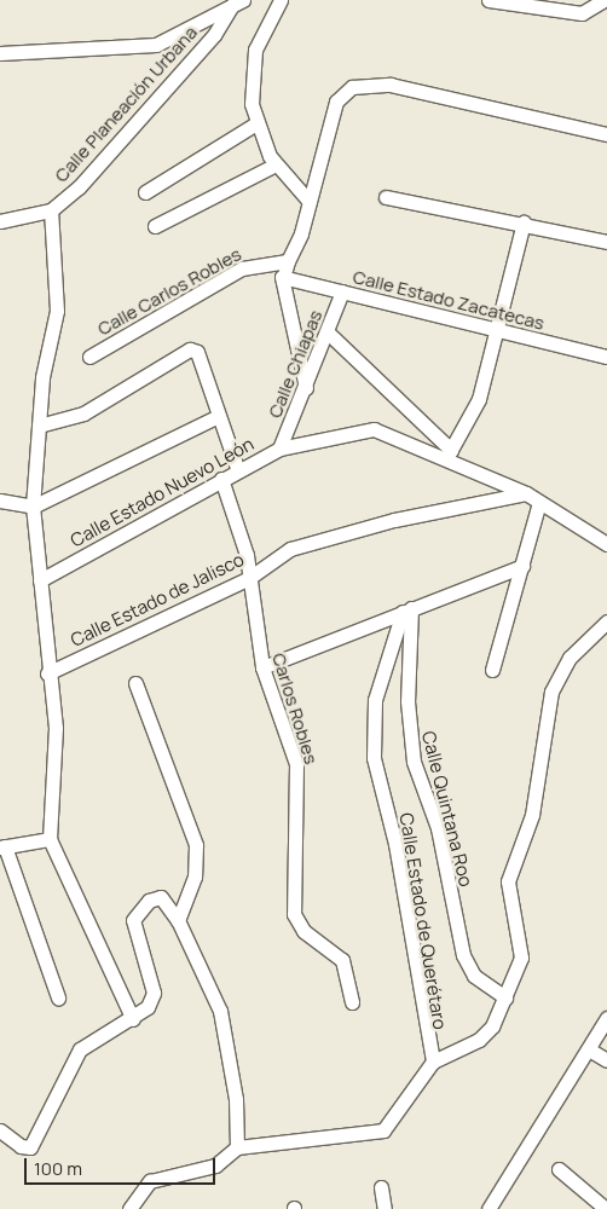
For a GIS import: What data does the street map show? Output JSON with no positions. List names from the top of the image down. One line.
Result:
{"streets":{"street":["Calle Planeación Urbana","Calle Carlos Robles","Calle Estado Zacatecas","Calle Chiapas","Calle Estado Nuevo León","Calle Estado de Jalisco","Carlos Robles","Calle Quintana Roo","Calle Estado de Querétaro"]},"crossings":[["Calle Estado Zacatecas","Calle Chiapas"],["Calle Chiapas","Calle Estado Nuevo León"],["Calle Estado Nuevo León","Calle Estado de Jalisco"],["Calle Estado Nuevo León","Carlos Robles"],["Calle Estado de Jalisco","Carlos Robles"],["Calle Quintana Roo","Calle Estado de Querétaro"]],"scale_bar":"100 m"}
